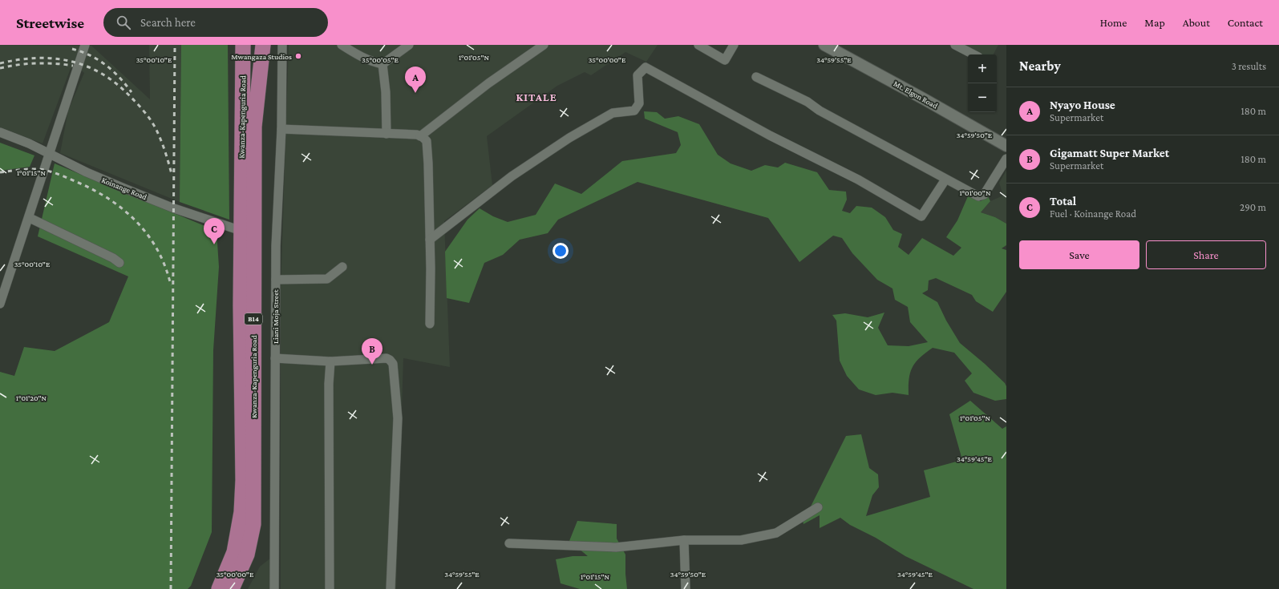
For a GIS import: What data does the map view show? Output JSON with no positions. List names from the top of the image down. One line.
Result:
{"streets":{"highway":["Kwanza-Kapenguria Road","B14"],"street":["Mt. Elgon Road","Koinange Road","Liani Moja Street"]},"crossings":[["Kwanza-Kapenguria Road","Koinange Road"]],"districts":["KITALE"],"places":["Mwangaza Studios"],"page":{"header":"Streetwise","search":"Search here","nav":["Home","Map","About","Contact"],"heading":["Nearby","3 results"],"map_buttons":["+","−"],"pins":["A","C","B"],"list":[{"mark":"A","name":"Nyayo House","note":"Supermarket","value":"180 m"},{"mark":"B","name":"Gigamatt Super Market","note":"Supermarket","value":"180 m"},{"mark":"C","name":"Total","note":"Fuel · Koinange Road","value":"290 m"}],"buttons":["Save","Share"]},"coordinates":["1°01'05\"N","35°00'10\"E","35°00'05\"E","35°00'00\"E","34°59'55\"E","34°59'50\"E","1°01'15\"N","1°01'00\"N","1°01'20\"N","34°59'45\"E"]}
